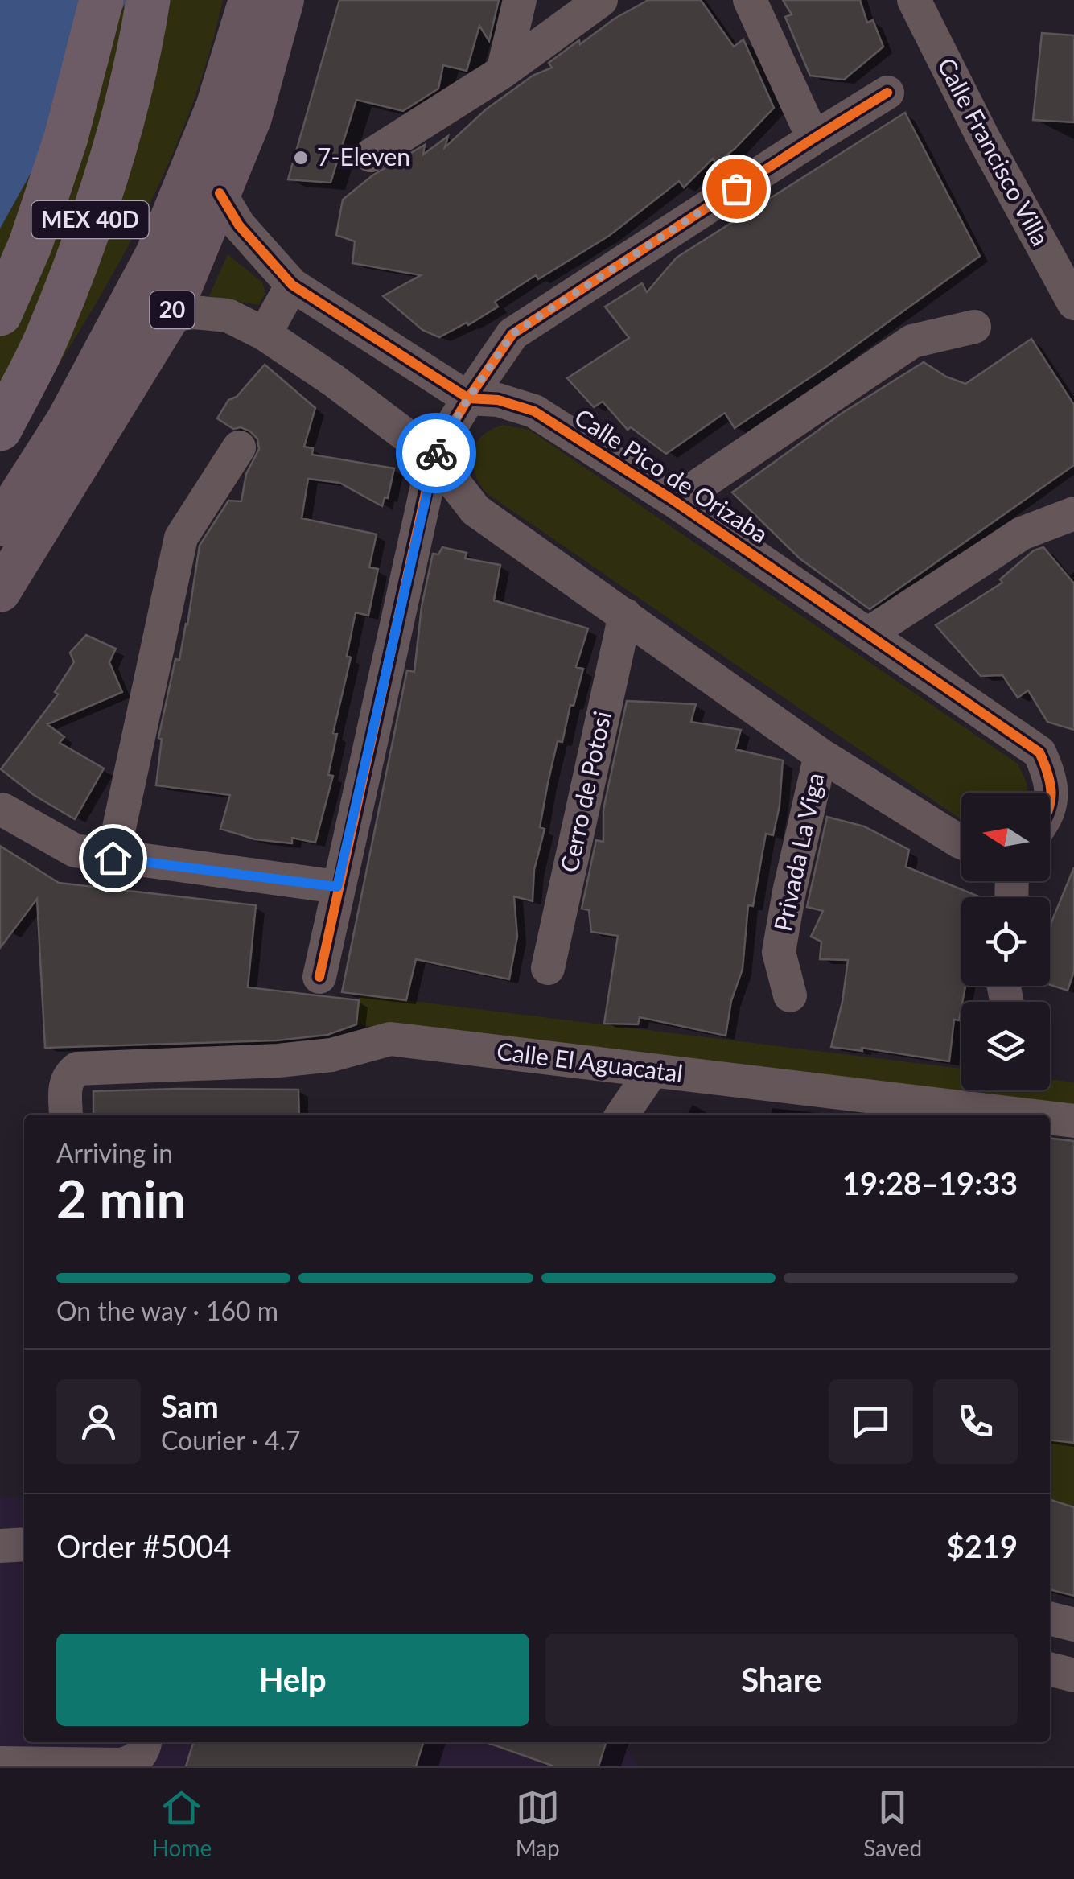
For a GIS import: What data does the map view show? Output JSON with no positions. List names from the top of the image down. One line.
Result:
{"streets":{"highway":["MEX 40D"],"main road":["20"],"street":["Calle Francisco Villa","Calle Pico de Orizaba","Cerro de Potosi","Privada La Viga","Calle El Aguacatal"]},"crossings":[["20","Calle Pico de Orizaba"]],"places":["7-Eleven"],"north":"left","page":{"heading":["2 min","Arriving in","19:28–19:33"],"panel":["Sam","Courier · 4.7","Order #5004","$219"],"bar":"On the way · 160 m","buttons":["Help","Share"],"tabs":["Home","Map","Saved"]}}
